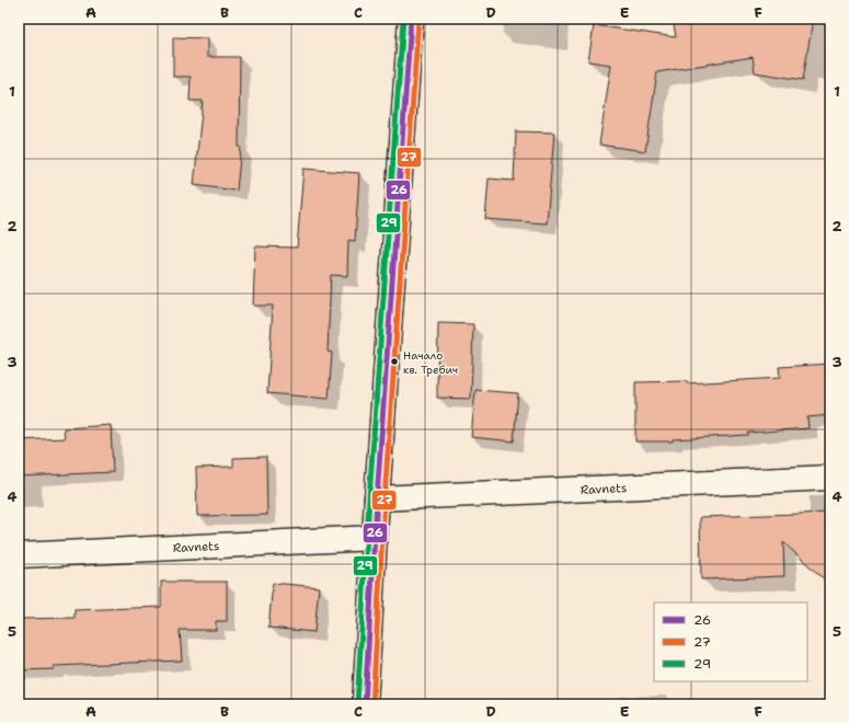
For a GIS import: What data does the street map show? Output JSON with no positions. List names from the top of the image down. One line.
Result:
{"streets":{"street":["Ravnets"]},"places":["Начало кв. Требич"],"lines":["transit line 26","transit line 27","transit line 29"],"legend":["26","27","29"],"grid":{"columns":["A","B","C","D","E","F"],"rows":["1","2","3","4","5"]}}
